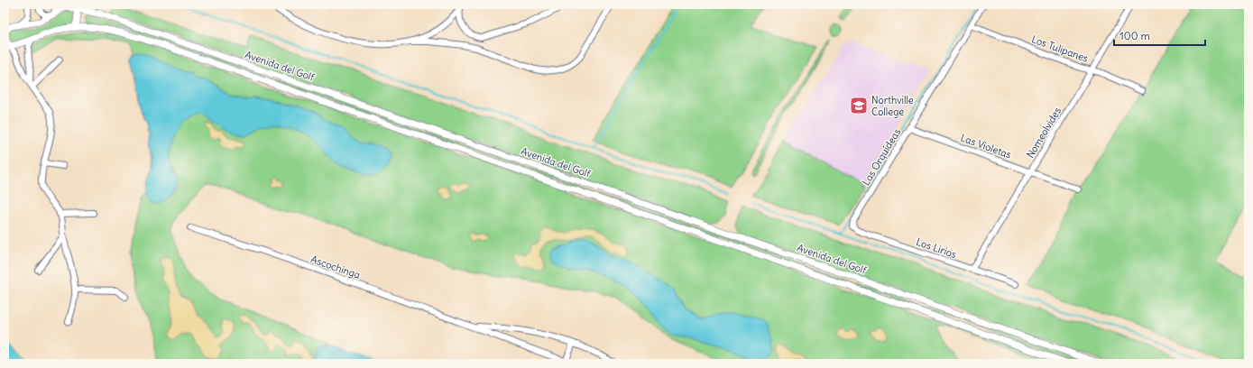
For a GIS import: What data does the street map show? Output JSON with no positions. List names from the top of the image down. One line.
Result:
{"streets":{"street":["Los Tulipanes","Avenida del Golf","Nomeolvides","Las Violetas","Las Orquídeas","Los Lirios","Ascochinga"]},"crossings":[["Los Tulipanes","Nomeolvides"],["Los Tulipanes","Las Orquídeas"],["Nomeolvides","Las Violetas"],["Nomeolvides","Los Lirios"],["Las Violetas","Las Orquídeas"],["Las Orquídeas","Los Lirios"]],"places":{"school or university":["Northville College"]},"scale_bar":"100 m"}
